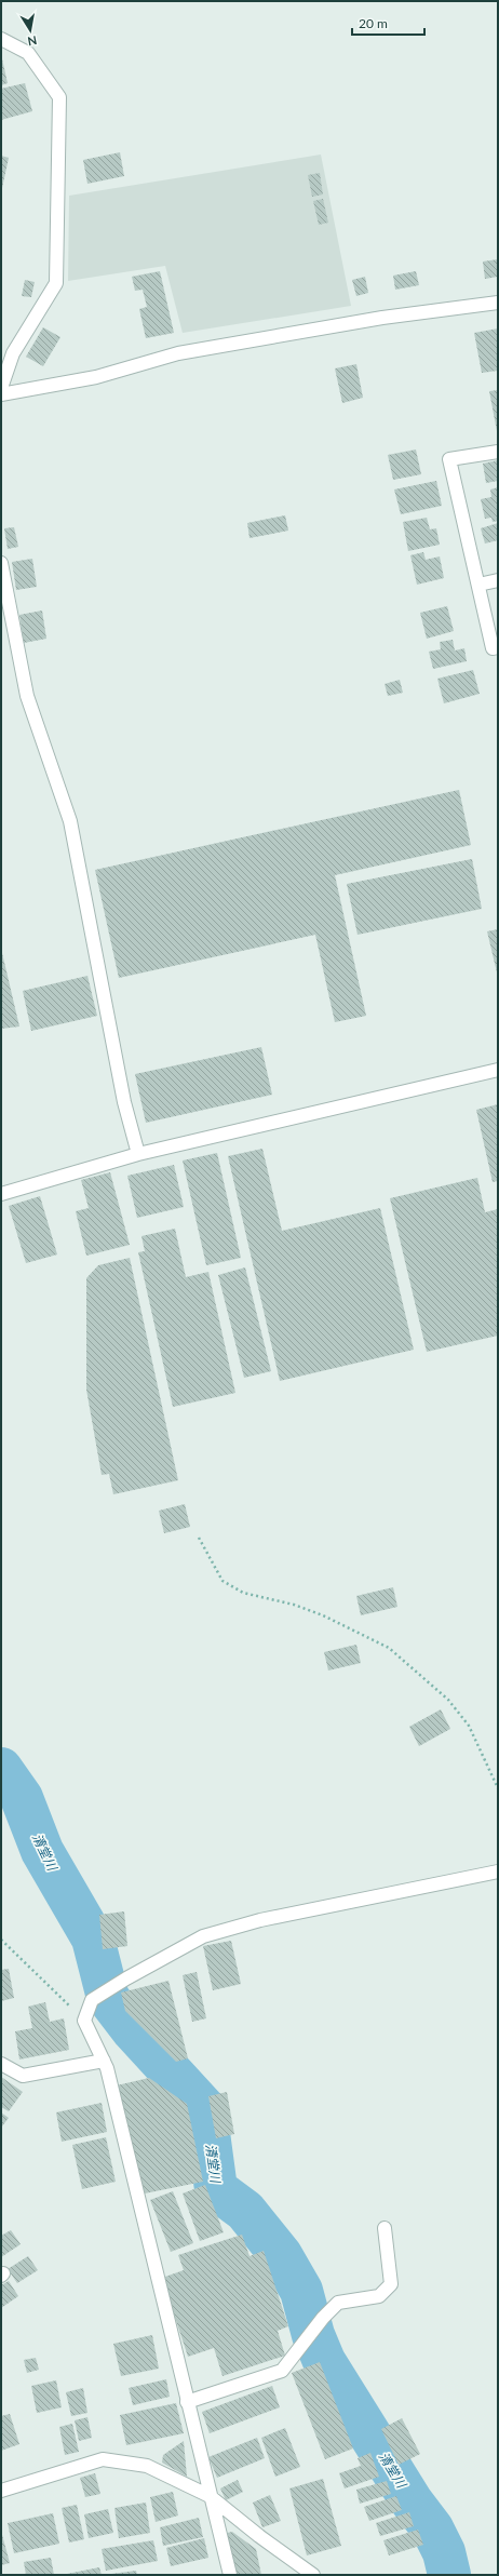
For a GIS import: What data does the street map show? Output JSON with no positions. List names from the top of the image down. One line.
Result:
{"water":["清堂川"],"scale_bar":"20 m","north":"bottom"}
